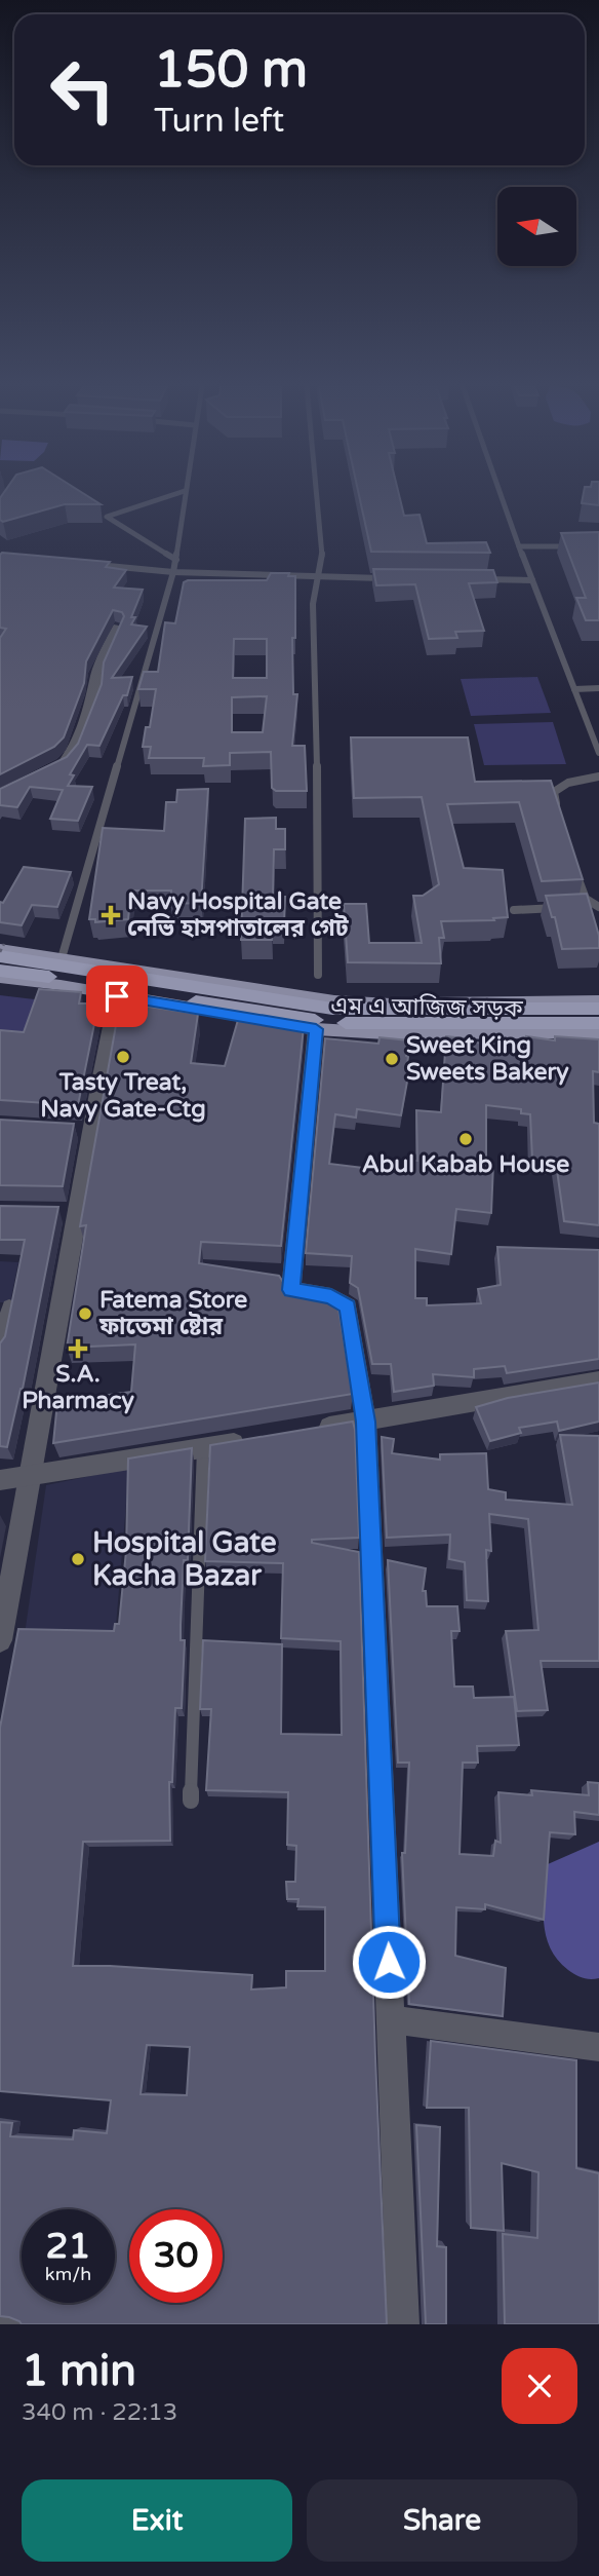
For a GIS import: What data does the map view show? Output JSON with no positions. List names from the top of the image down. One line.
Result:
{"streets":{"main road":["এম এ আজিজ সড়ক"]},"places":{"health":["Navy Hospital Gate নেভি হাসপাতালের গেট","S.A. Pharmacy"],"other":["Tasty Treat, Navy Gate-Ctg","Sweet King Sweets Bakery","Abul Kabab House","Fatema Store ফাতেমা ষ্টোর","Hospital Gate Kacha Bazar"]},"north":"left","page":{"turn":["150 m","Turn left"],"speed":"21 km/h","limit":"30","heading":["1 min","340 m · 22:13"],"buttons":["Exit","Share"]}}
